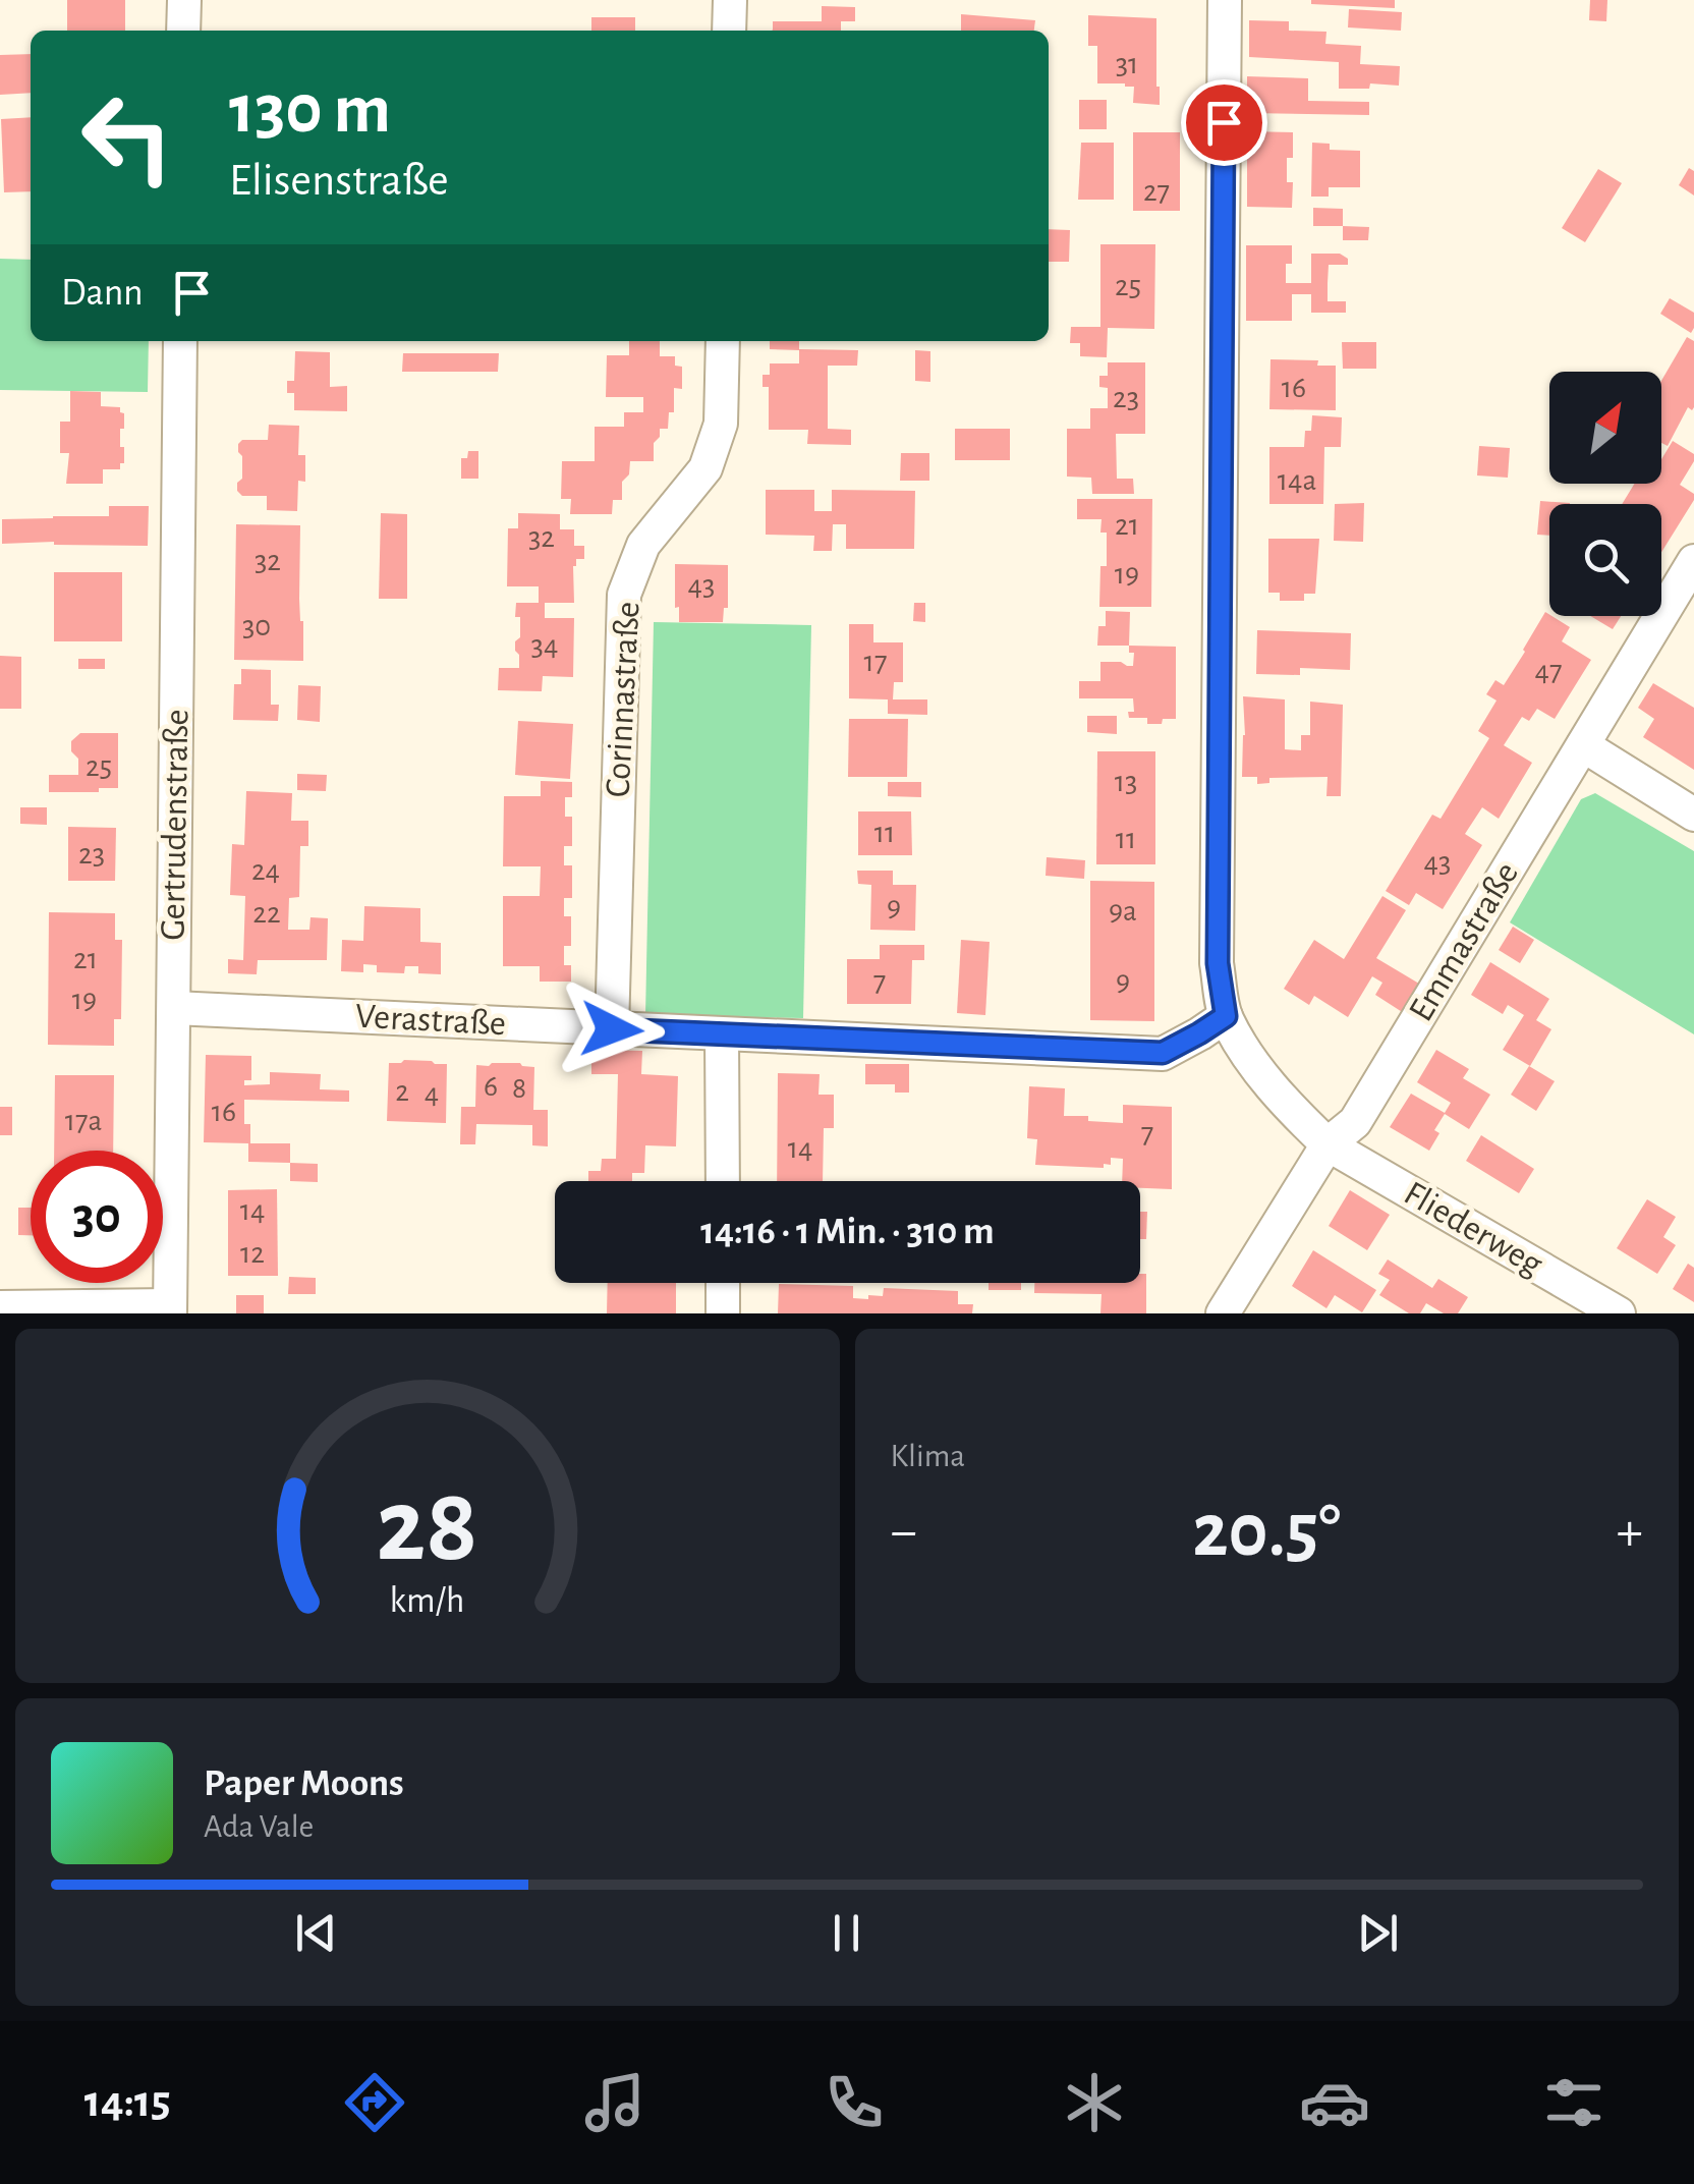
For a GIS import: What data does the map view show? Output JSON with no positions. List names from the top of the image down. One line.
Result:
{"streets":{"street":["Corinnastraße","Gertrudenstraße","Emmastraße","Verastraße","Fliederweg"]},"crossings":[["Corinnastraße","Verastraße"],["Gertrudenstraße","Verastraße"],["Emmastraße","Fliederweg"],["Verastraße","Fliederweg"]],"house_numbers":["31","27","25","16","23","14a","21","32","32","19","43","30","34","17","47","25","13","11","11","23","43","24","9","9a","22","21","7","9","19","6","8","2","4","16","17a","7","14","14","12"],"north":"top right","page":{"turn":["130 m","Elisenstraße"],"then":"Dann","limit":"30","trip":"14:16 · 1 Min. · 310 m","tile":"Klima","heat":["−","20.5°","+"],"song":["Paper Moons","Ada Vale"],"tabs":"14:15","gauge":["28","km/h"]}}
